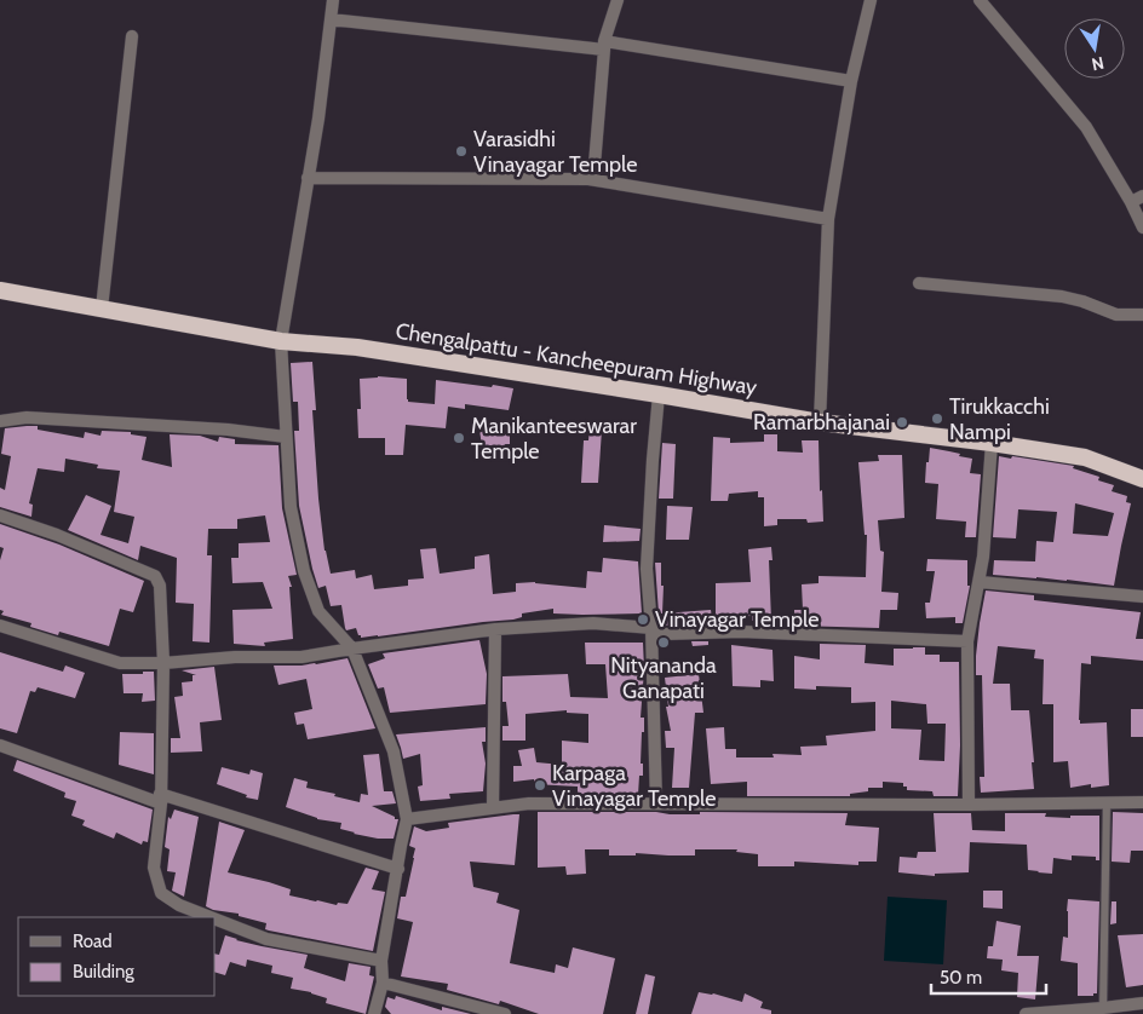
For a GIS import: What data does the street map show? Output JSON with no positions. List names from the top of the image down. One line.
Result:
{"streets":{"highway":["Chengalpattu - Kancheepuram Highway"]},"places":["Varasidhi Vinayagar Temple","Tirukkacchi Nampi","Ramarbhajanai","Manikanteeswarar Temple","Vinayagar Temple","Nityananda Ganapati","Karpaga Vinayagar Temple"],"legend":["Road","Building"],"scale_bar":"50 m","north":"bottom"}
